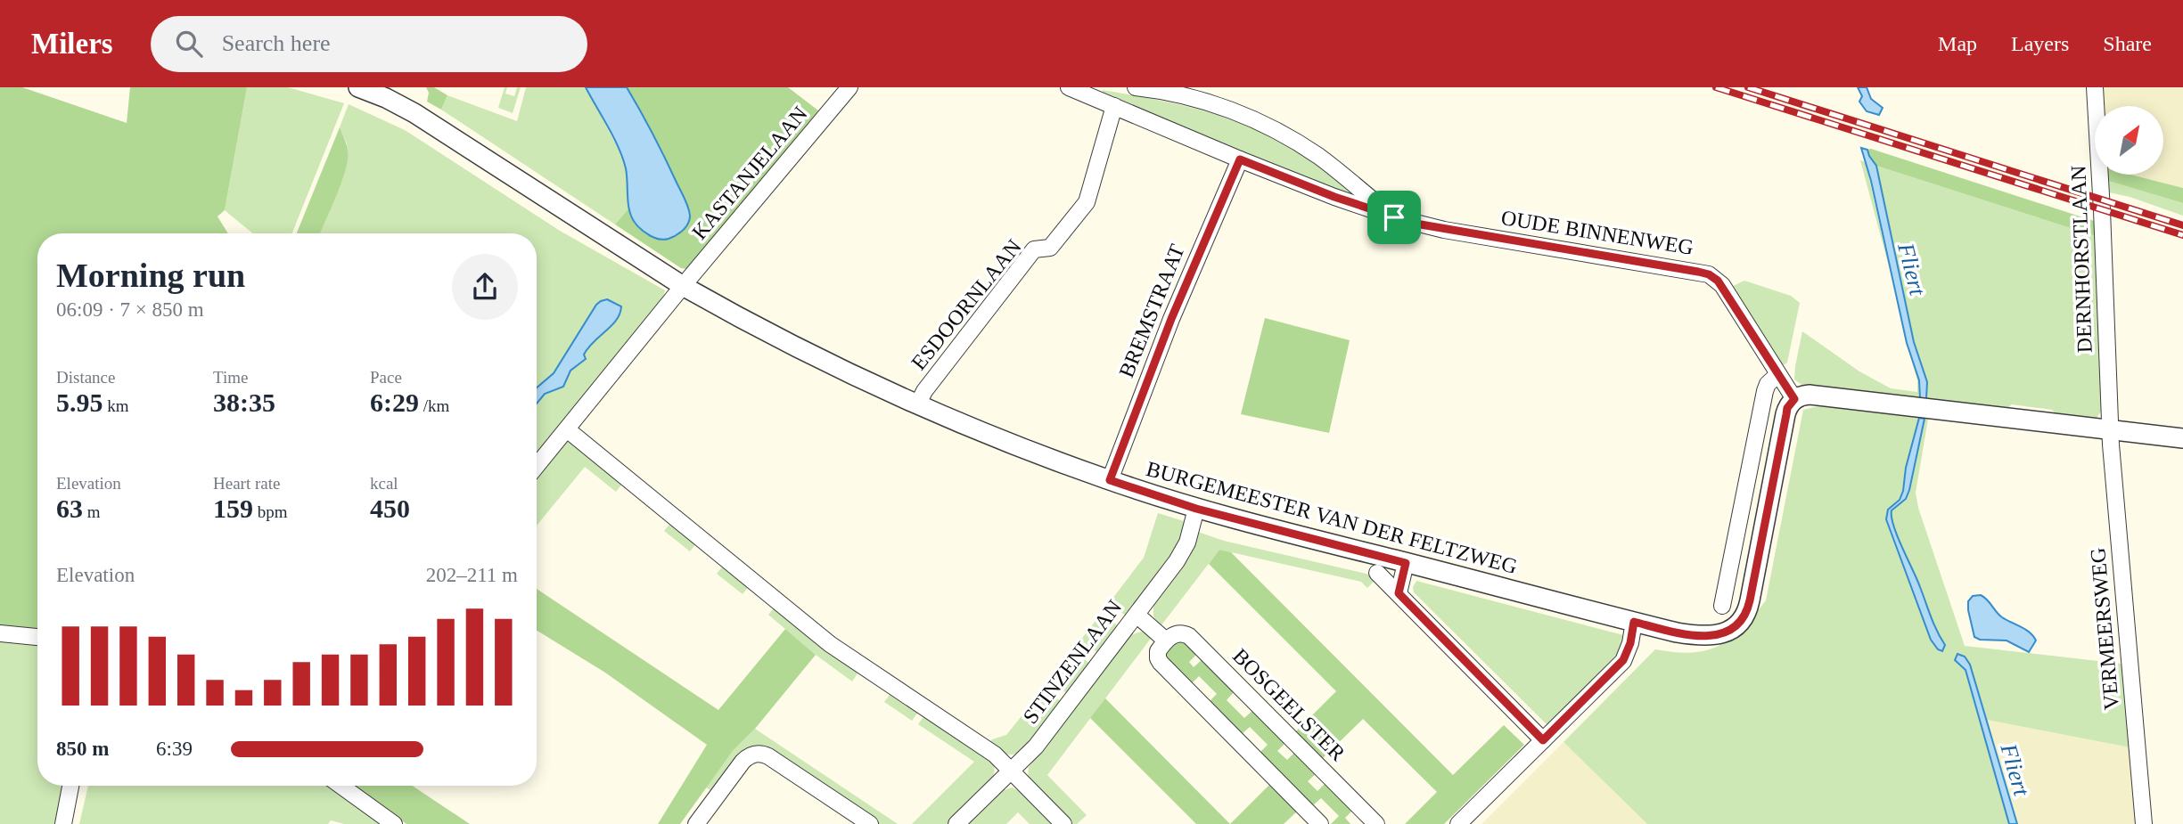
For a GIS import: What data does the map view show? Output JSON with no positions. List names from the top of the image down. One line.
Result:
{"streets":{"street":["KASTANJELAAN","OUDE BINNENWEG","DERNHORSTLAAN","ESDOORNLAAN","BREMSTRAAT","BURGEMEESTER VAN DER FELTZWEG","VERMEERSWEG","STINZENLAAN","BOSGEELSTER"]},"crossings":[["KASTANJELAAN","BURGEMEESTER VAN DER FELTZWEG"],["OUDE BINNENWEG","ESDOORNLAAN"],["OUDE BINNENWEG","BREMSTRAAT"],["DERNHORSTLAAN","VERMEERSWEG"],["ESDOORNLAAN","BURGEMEESTER VAN DER FELTZWEG"],["BREMSTRAAT","BURGEMEESTER VAN DER FELTZWEG"],["BURGEMEESTER VAN DER FELTZWEG","STINZENLAAN"]],"water":["Fliert"],"north":"top right","page":{"header":"Milers","search":"Search here","nav":["Map","Layers","Share"],"heading":["Morning run","06:09 · 7 × 850 m"],"stats":[["Distance","5.95 km"],["Time","38:35"],["Pace","6:29 /km"],["Elevation","63 m"],["Heart rate","159 bpm"],["kcal","450"]],"chart":["Elevation","202–211 m"],"list":[{"name":"850 m","note":"6:39"}]}}
